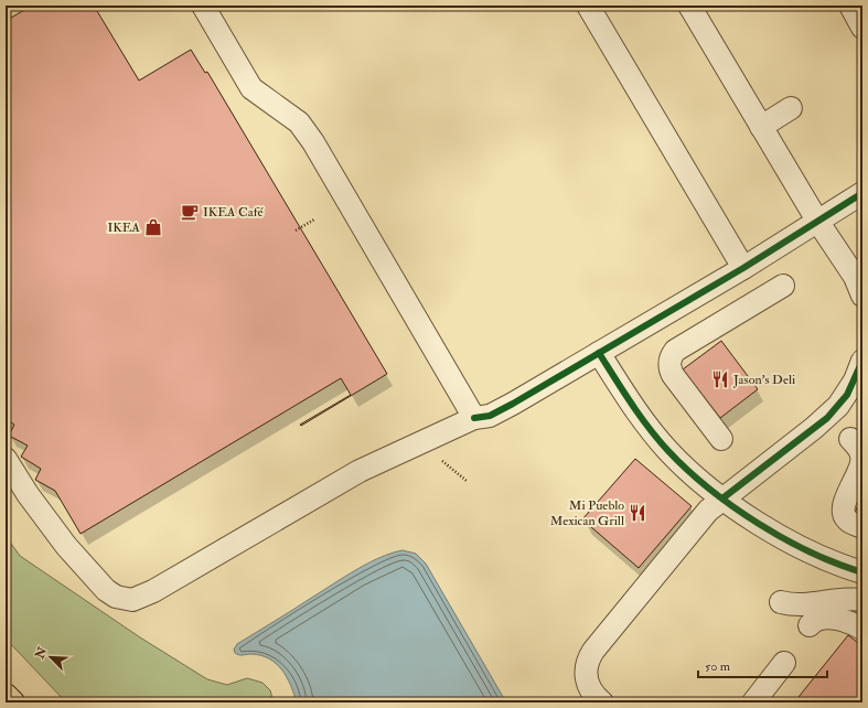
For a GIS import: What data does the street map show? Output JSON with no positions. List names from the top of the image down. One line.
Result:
{"places":{"cafe":["IKEA Café"],"shop":["IKEA"],"restaurant":["Jason's Deli","Mi Pueblo Mexican Grill"]},"scale_bar":"50 m","north":"top left"}
